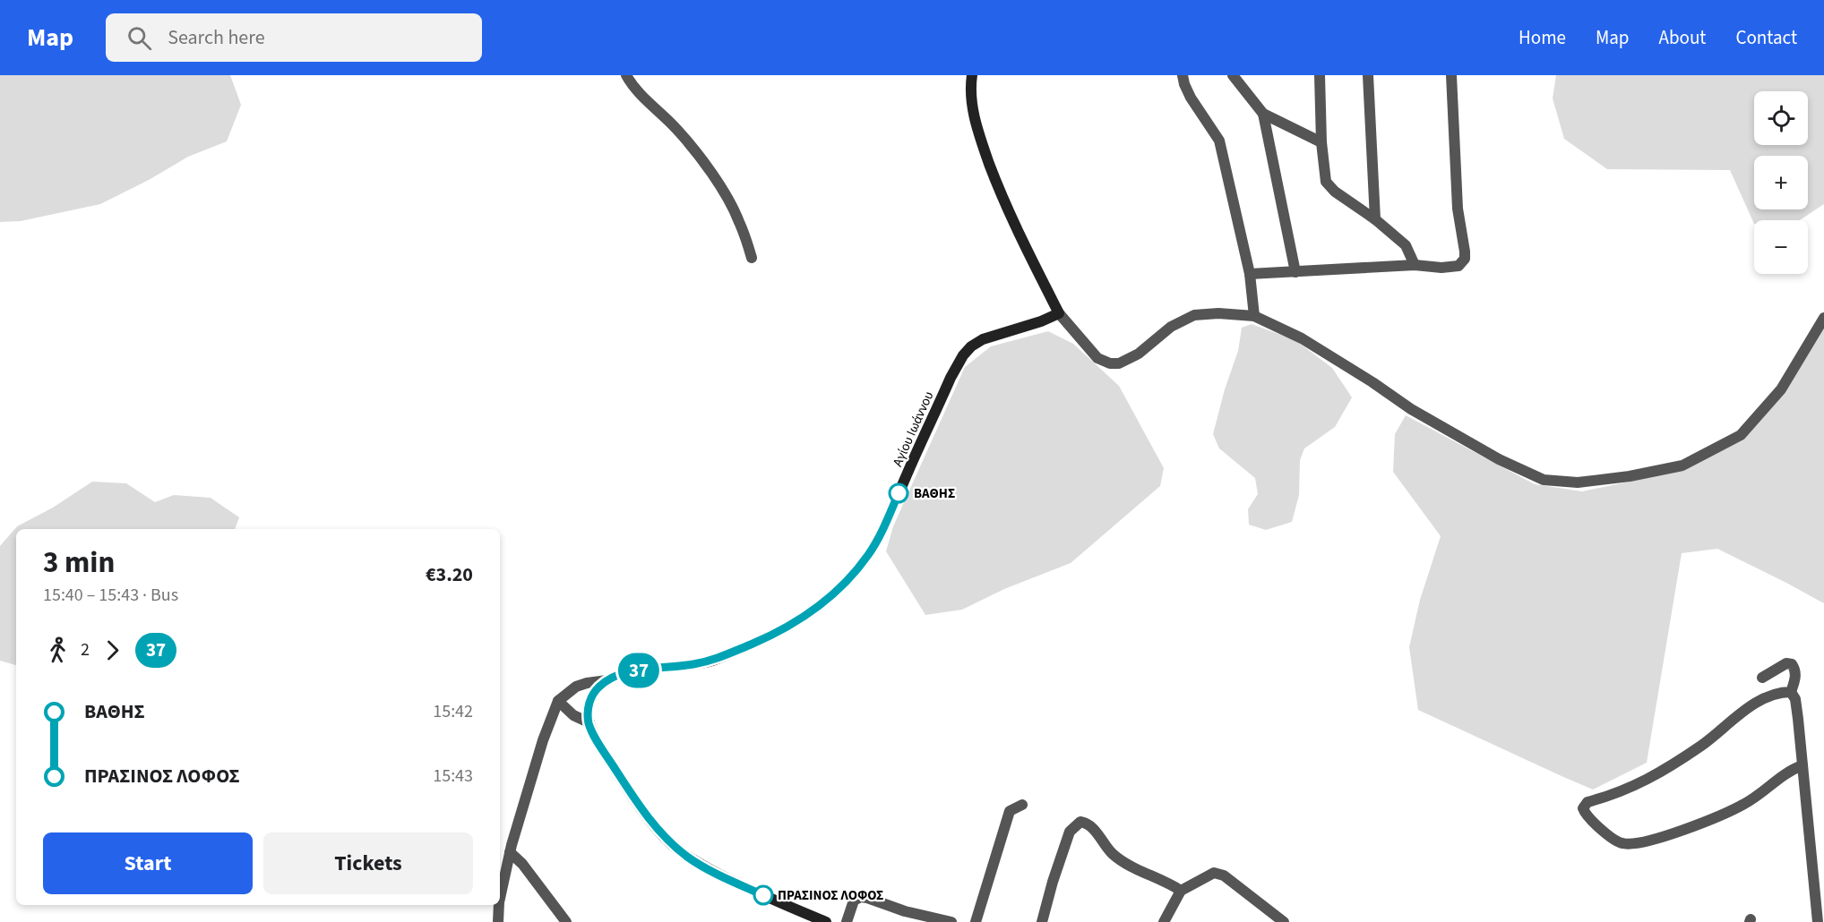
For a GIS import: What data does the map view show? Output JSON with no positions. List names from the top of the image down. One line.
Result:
{"streets":{"street":["Αγίου Ιωάννου"]},"places":["ΒΑΘΗΣ","ΠΡΑΣΙΝΟΣ ΛΟΦΟΣ"],"lines":["bus line 37"],"page":{"header":"Map","search":"Search here","nav":["Home","Map","About","Contact"],"on_map":"37","map_buttons":["+","−"],"heading":["3 min","15:40 – 15:43 · Bus","€3.20"],"legs":["2","37"],"list":[{"name":"ΒΑΘΗΣ","value":"15:42"},{"name":"ΠΡΑΣΙΝΟΣ ΛΟΦΟΣ","value":"15:43"}],"buttons":["Start","Tickets"]}}
